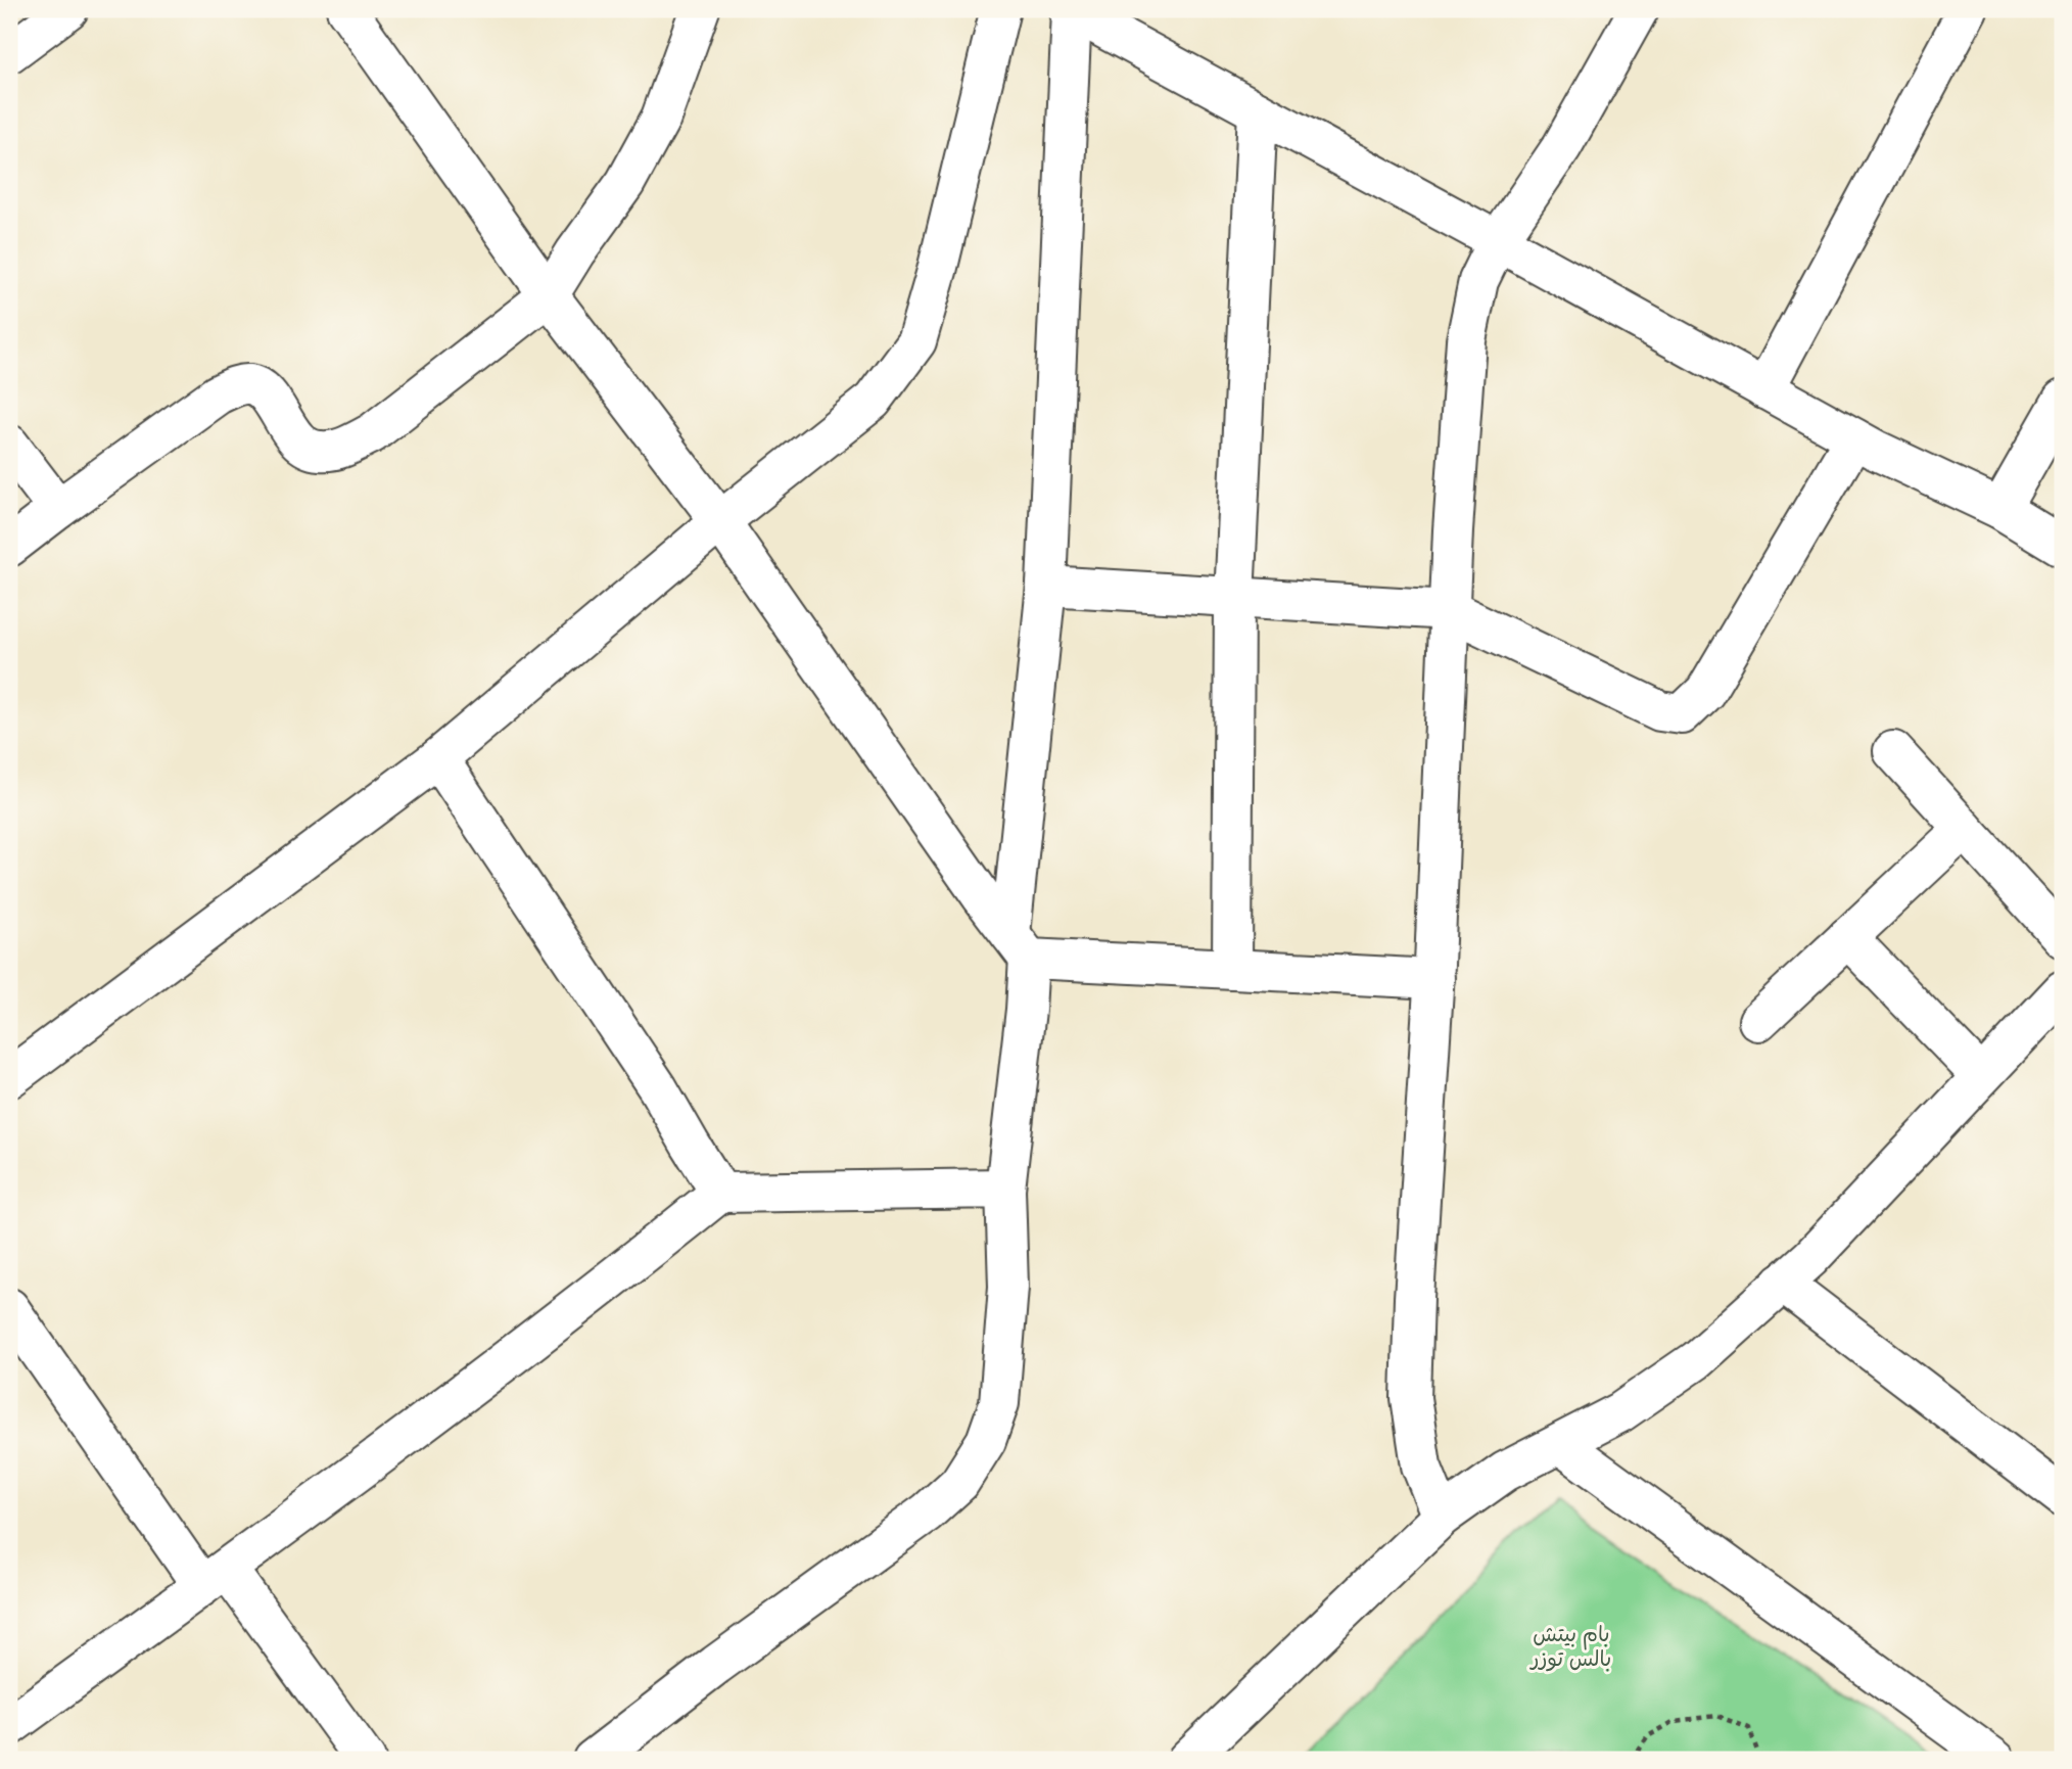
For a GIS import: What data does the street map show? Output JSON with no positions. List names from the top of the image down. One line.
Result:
{"parks":["بام بيتش بالس توزر"]}
